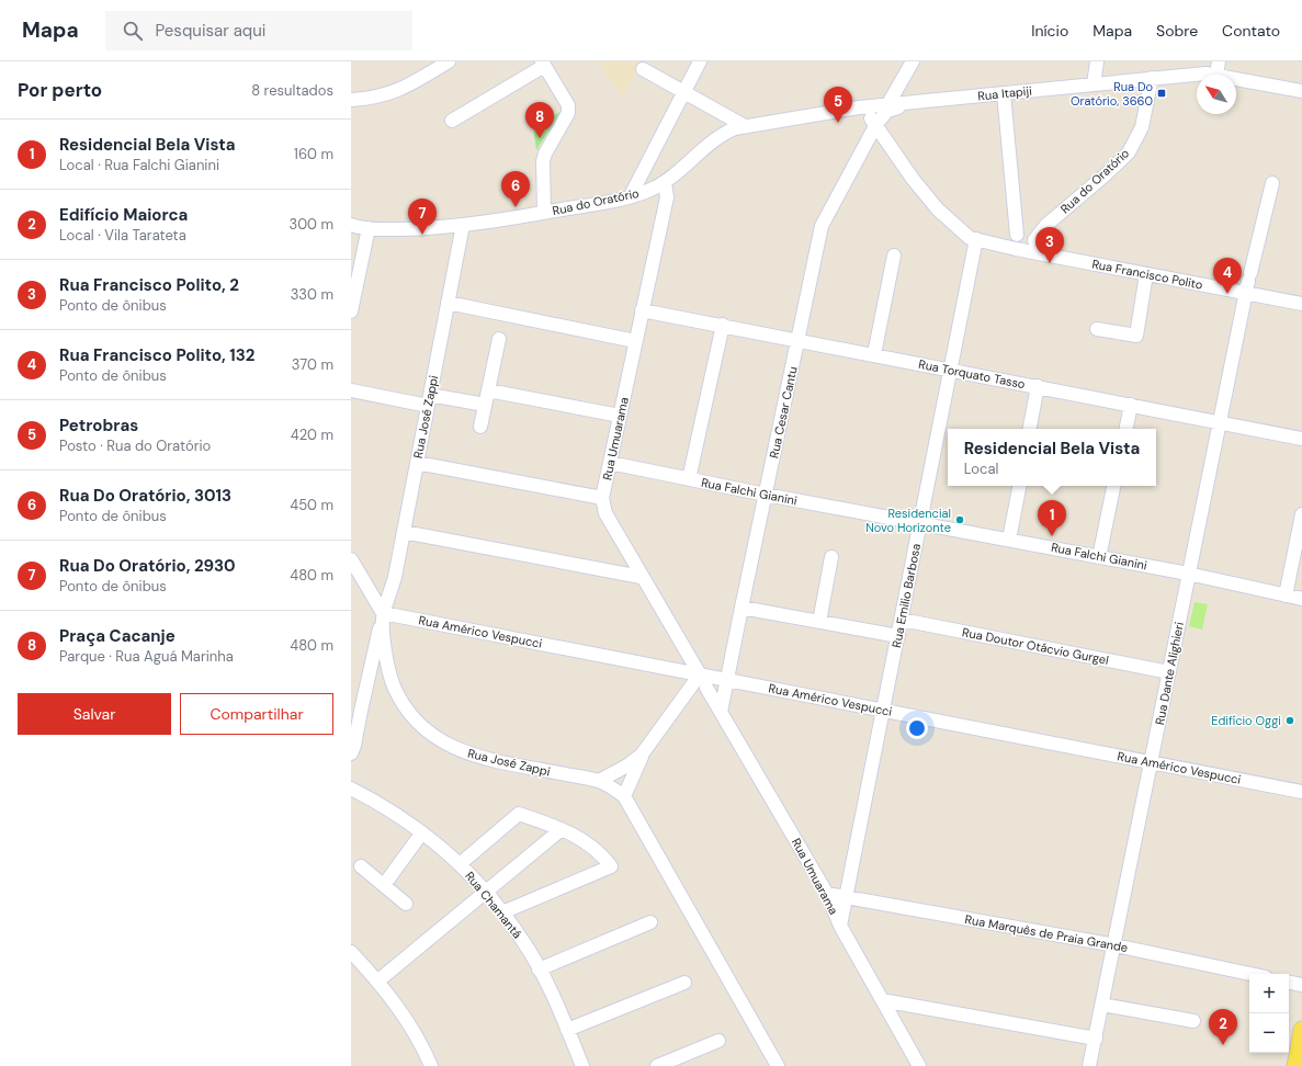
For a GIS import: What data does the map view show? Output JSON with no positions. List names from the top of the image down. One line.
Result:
{"streets":{"street":["Rua Itapiji","Rua do Oratório","Rua Francisco Polito","Rua Torquato Tasso","Rua Cesar Cantu","Rua José Zappi","Rua Umuarama","Rua Falchi Gianini","Rua Emilio Barbosa","Rua Américo Vespucci","Rua Doutor Otácvio Gurgel","Rua Dante Alighieri","Rua Chamantá","Rua Marquês de Praia Grande"]},"crossings":[["Rua Itapiji","Rua do Oratório"],["Rua Itapiji","Rua Cesar Cantu"],["Rua do Oratório","Rua Francisco Polito"],["Rua do Oratório","Rua José Zappi"],["Rua do Oratório","Rua Umuarama"],["Rua Francisco Polito","Rua Dante Alighieri"],["Rua Torquato Tasso","Rua Cesar Cantu"],["Rua Torquato Tasso","Rua Umuarama"],["Rua Torquato Tasso","Rua Emilio Barbosa"],["Rua Torquato Tasso","Rua Dante Alighieri"],["Rua Cesar Cantu","Rua Umuarama"],["Rua Cesar Cantu","Rua Falchi Gianini"],["Rua Cesar Cantu","Rua Américo Vespucci"],["Rua José Zappi","Rua Américo Vespucci"],["Rua Umuarama","Rua Falchi Gianini"],["Rua Umuarama","Rua Emilio Barbosa"],["Rua Umuarama","Rua Américo Vespucci"],["Rua Umuarama","Rua Marquês de Praia Grande"],["Rua Falchi Gianini","Rua Emilio Barbosa"],["Rua Falchi Gianini","Rua Dante Alighieri"],["Rua Emilio Barbosa","Rua Américo Vespucci"],["Rua Emilio Barbosa","Rua Doutor Otácvio Gurgel"],["Rua Emilio Barbosa","Rua Marquês de Praia Grande"],["Rua Américo Vespucci","Rua Dante Alighieri"],["Rua Doutor Otácvio Gurgel","Rua Dante Alighieri"],["Rua Dante Alighieri","Rua Marquês de Praia Grande"]],"places":{"transit":["Rua Do Oratório, 3660"],"other":["Residencial Novo Horizonte","Edifício Oggi"]},"north":"top left","page":{"header":"Mapa","search":"Pesquisar aqui","nav":["Início","Mapa","Sobre","Contato"],"heading":["Por perto","8 resultados"],"pins":["5","8","6","7","3","4","1","2"],"list":[{"mark":"1","name":"Residencial Bela Vista","note":"Local · Rua Falchi Gianini","value":"160 m"},{"mark":"2","name":"Edifício Maiorca","note":"Local · Vila Tarateta","value":"300 m"},{"mark":"3","name":"Rua Francisco Polito, 2","note":"Ponto de ônibus","value":"330 m"},{"mark":"4","name":"Rua Francisco Polito, 132","note":"Ponto de ônibus","value":"370 m"},{"mark":"5","name":"Petrobras","note":"Posto · Rua do Oratório","value":"420 m"},{"mark":"6","name":"Rua Do Oratório, 3013","note":"Ponto de ônibus","value":"450 m"},{"mark":"7","name":"Rua Do Oratório, 2930","note":"Ponto de ônibus","value":"480 m"},{"mark":"8","name":"Praça Cacanje","note":"Parque · Rua Aguá Marinha","value":"480 m"}],"popup":["Residencial Bela Vista","Local"],"buttons":["Salvar","Compartilhar"],"map_buttons":["+","−"]}}
